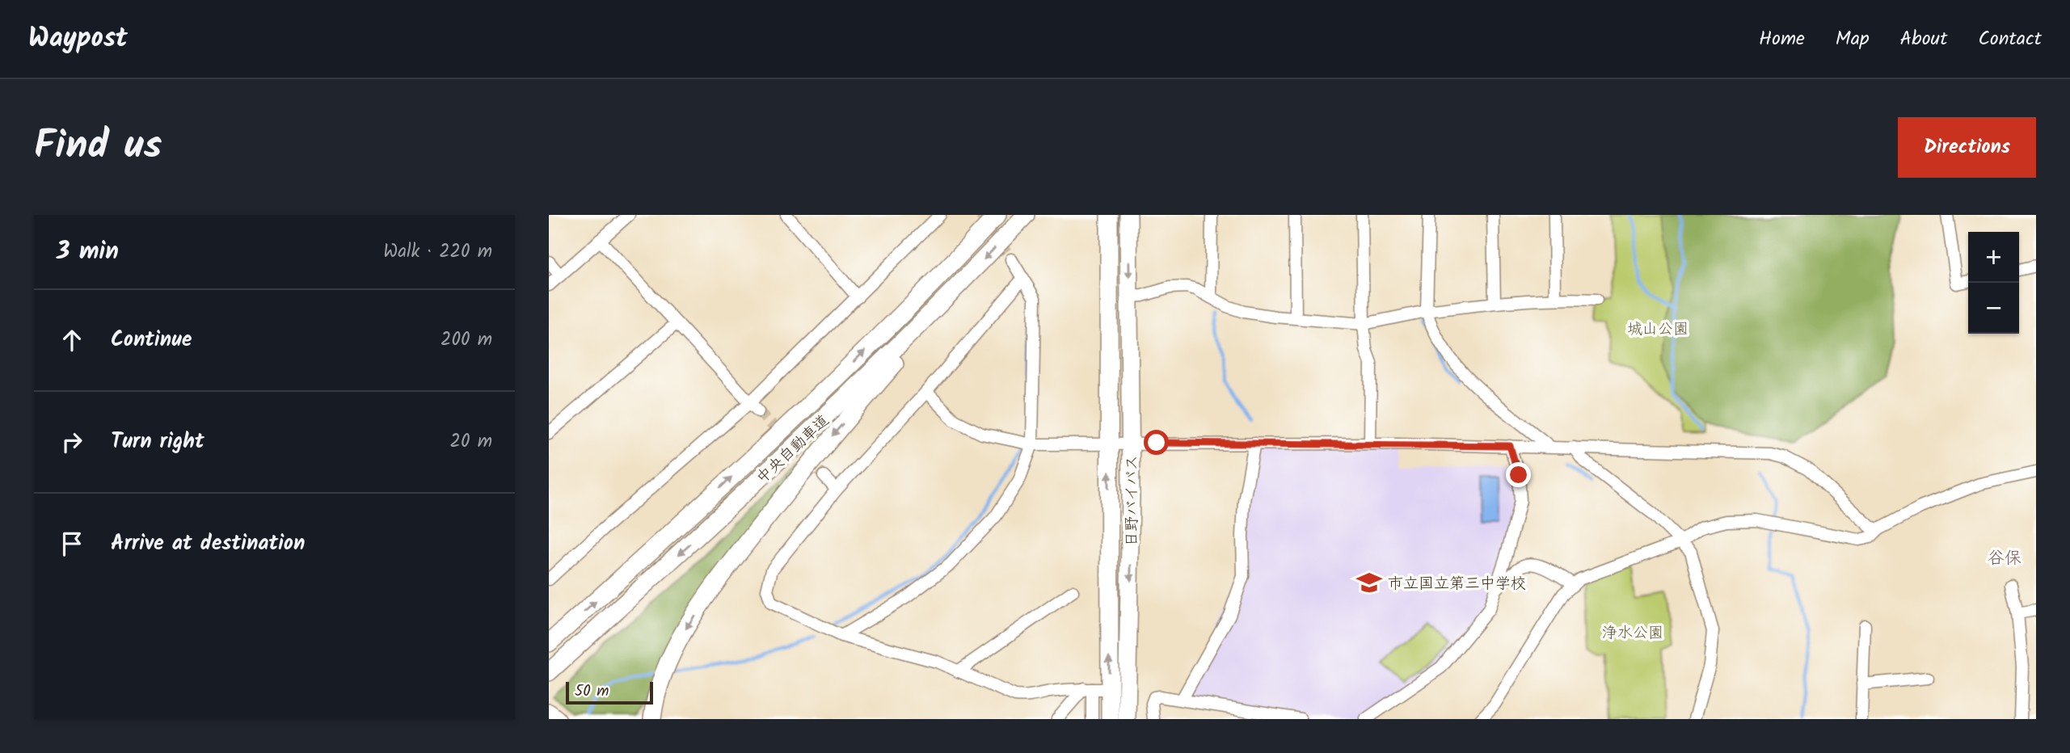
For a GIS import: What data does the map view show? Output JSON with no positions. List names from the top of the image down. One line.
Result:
{"streets":{"highway":["中央自動車道","日野バイパス"]},"districts":["谷保"],"parks":["城山公園","浄水公園"],"places":{"school or university":["市立国立第三中学校"]},"scale_bar":"50 m","page":{"header":"Waypost","nav":["Home","Map","About","Contact"],"title":"Find us","buttons":"Directions","heading":["3 min","Walk · 220 m"],"map_buttons":["+","−"],"list":[["Continue","200 m"],["Turn right","20 m"],"Arrive at destination"],"scale":"50 m"}}
